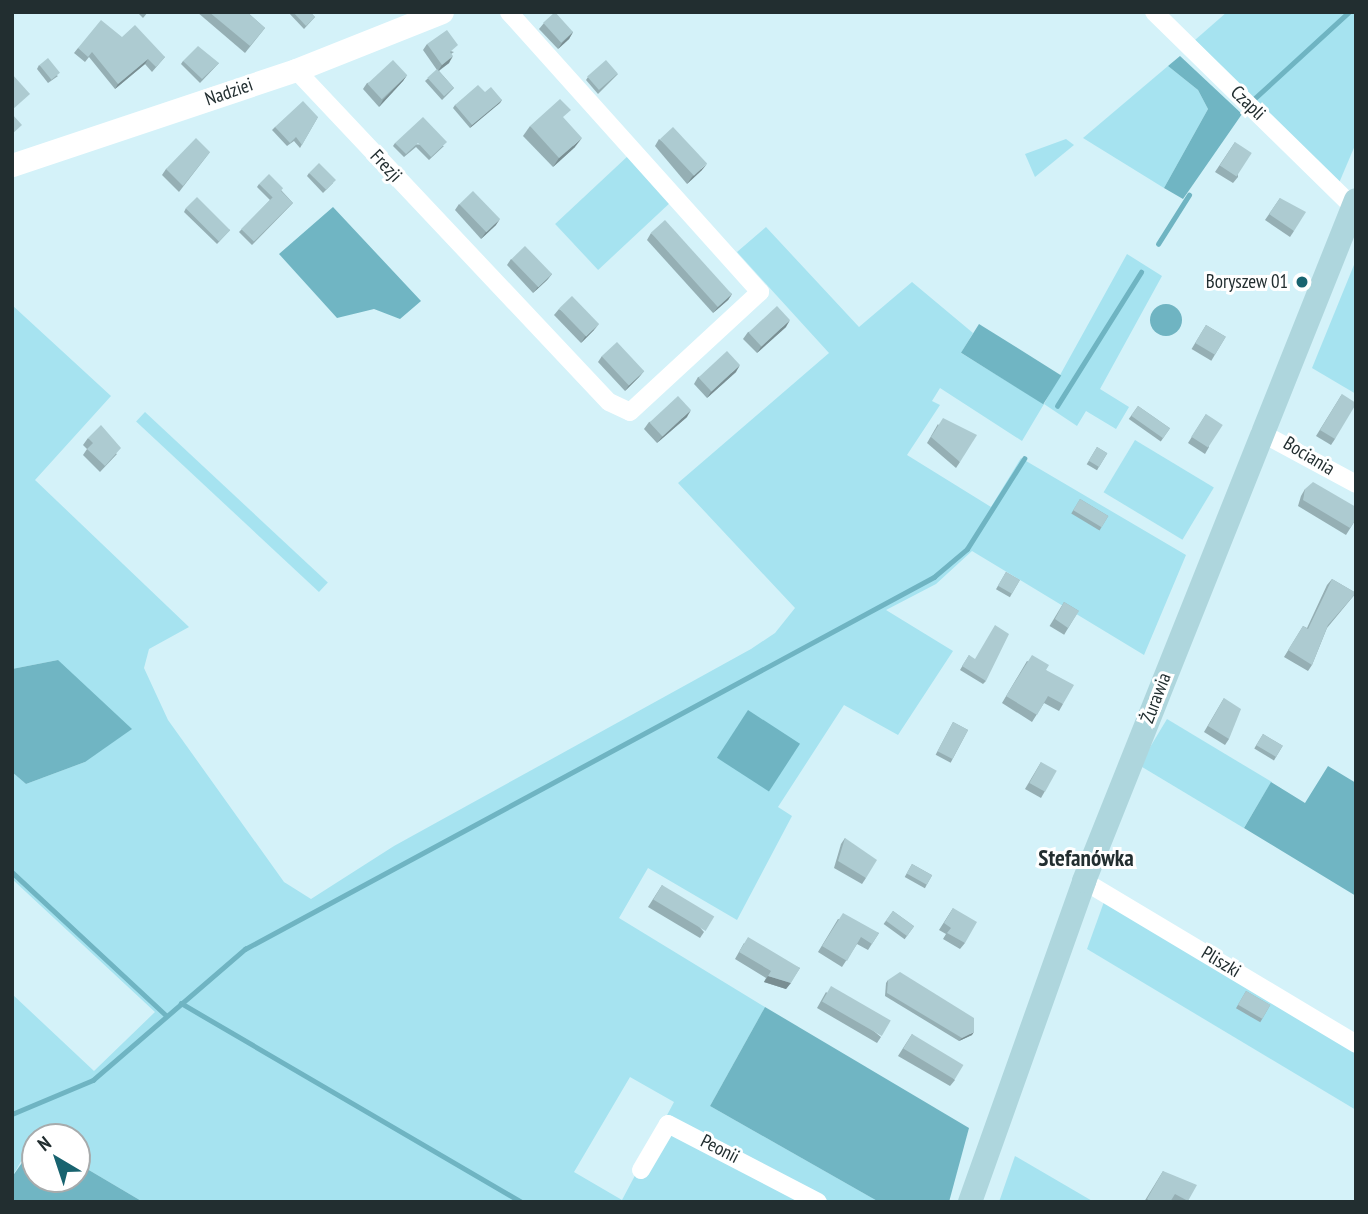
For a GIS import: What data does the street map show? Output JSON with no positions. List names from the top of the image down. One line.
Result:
{"streets":{"main road":["Żurawia"],"street":["Nadziei","Czapli","Frezji","Bociania","Pliszki","Peonii"]},"crossings":[["Nadziei","Frezji"],["Czapli","Żurawia"],["Bociania","Żurawia"],["Żurawia","Pliszki"]],"districts":["Stefanówka"],"places":["Boryszew 01"],"north":"top left"}
